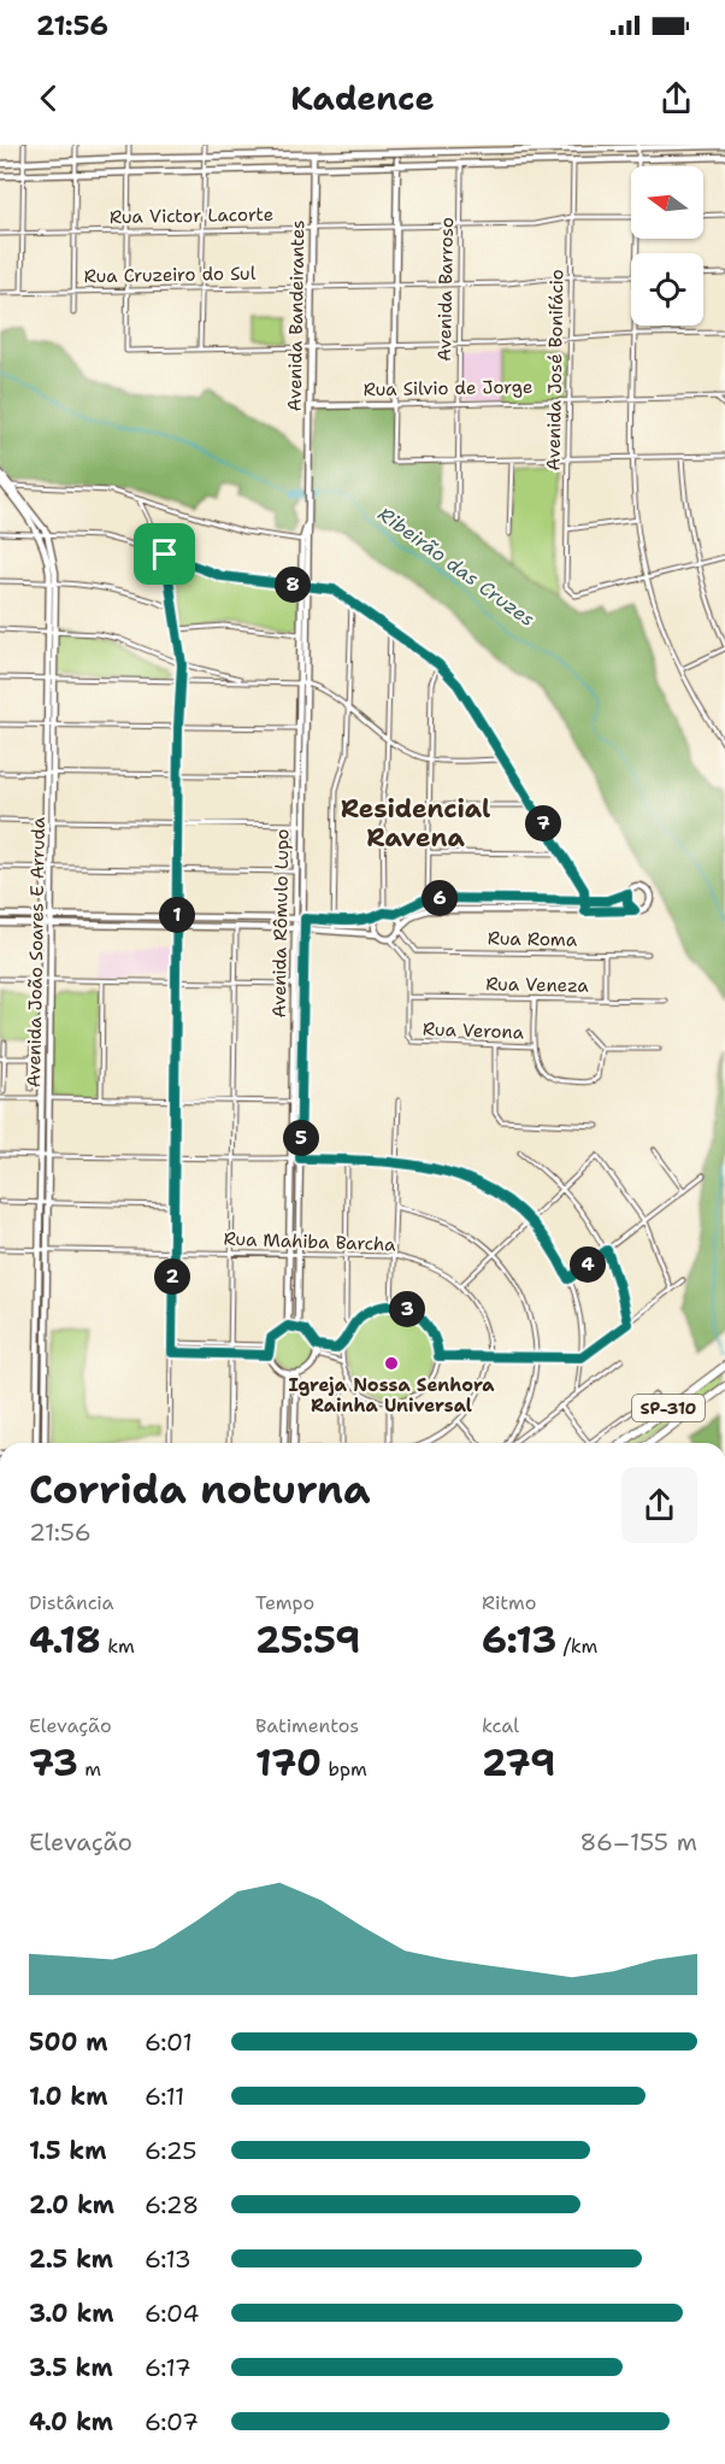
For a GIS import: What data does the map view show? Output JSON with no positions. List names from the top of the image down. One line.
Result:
{"streets":{"highway":["SP-310"],"street":["Rua Victor Lacorte","Rua Cruzeiro do Sul","Avenida Barroso","Avenida Bandeirantes","Avenida José Bonifácio","Rua Silvio de Jorge","Avenida Rômulo Lupo","Rua Roma","Avenida João Soares E Arruda","Rua Veneza","Rua Verona","Rua Mahiba Barcha"]},"crossings":[["Rua Victor Lacorte","Avenida Barroso"],["Rua Victor Lacorte","Avenida Bandeirantes"],["Rua Victor Lacorte","Avenida José Bonifácio"],["Rua Cruzeiro do Sul","Avenida Barroso"],["Rua Cruzeiro do Sul","Avenida Bandeirantes"],["Rua Cruzeiro do Sul","Avenida José Bonifácio"],["Avenida Barroso","Rua Silvio de Jorge"],["Avenida Bandeirantes","Rua Silvio de Jorge"],["Avenida Bandeirantes","Avenida Rômulo Lupo"],["Avenida José Bonifácio","Rua Silvio de Jorge"],["Avenida Rômulo Lupo","Rua Mahiba Barcha"],["Avenida João Soares E Arruda","Rua Mahiba Barcha"],["Rua Veneza","Rua Verona"]],"districts":["Residencial Ravena"],"water":["Ribeirão das Cruzes"],"places":["Igreja Nossa Senhora Rainha Universal"],"north":"left","page":{"status":"21:56","header":"Kadence","pins":["8","7","6","1","5","4","2","3"],"heading":["Corrida noturna","21:56"],"stats":[["Distância","4.18 km"],["Tempo","25:59"],["Ritmo","6:13 /km"],["Elevação","73 m"],["Batimentos","170 bpm"],["kcal","279"]],"chart":["Elevação","86–155 m"],"list":[{"name":"500 m","note":"6:01"},{"name":"1.0 km","note":"6:11"},{"name":"1.5 km","note":"6:25"},{"name":"2.0 km","note":"6:28"},{"name":"2.5 km","note":"6:13"},{"name":"3.0 km","note":"6:04"},{"name":"3.5 km","note":"6:17"},{"name":"4.0 km","note":"6:07"}]}}
